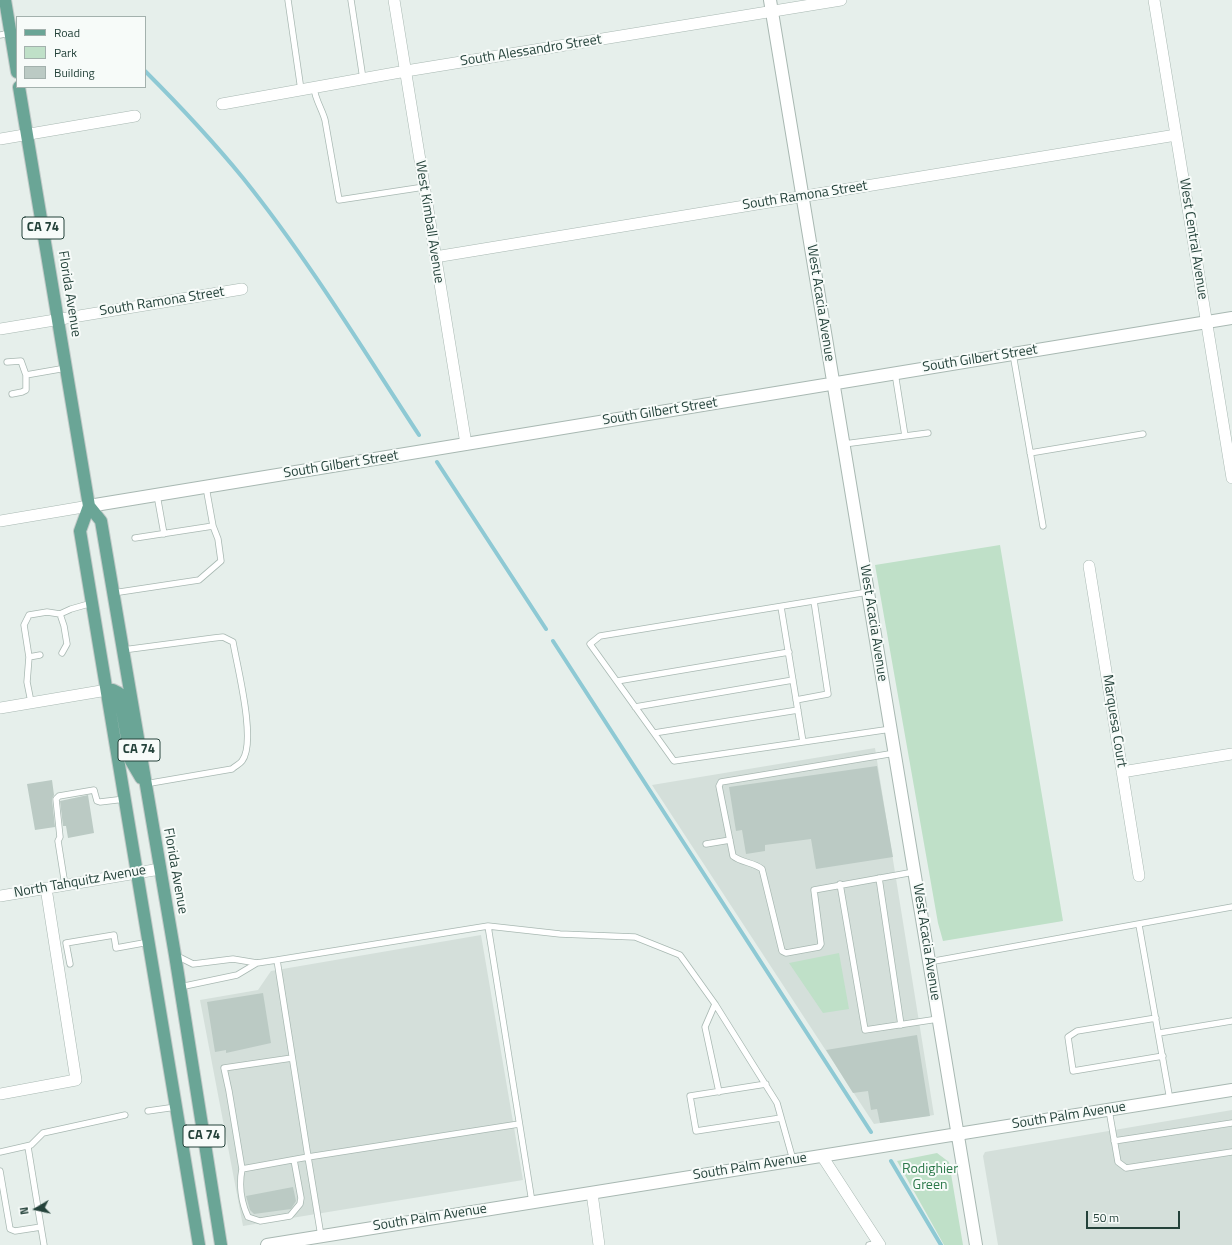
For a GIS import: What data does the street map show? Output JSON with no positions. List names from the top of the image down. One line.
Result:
{"streets":{"main road":["CA 74","Florida Avenue"],"street":["South Alessandro Street","South Ramona Street","West Kimball Avenue","West Central Avenue","West Acacia Avenue","South Gilbert Street","Marquesa Court","North Tahquitz Avenue","South Palm Avenue"]},"crossings":[["South Alessandro Street","West Kimball Avenue"],["South Alessandro Street","West Acacia Avenue"],["South Ramona Street","West Kimball Avenue"],["South Ramona Street","West Central Avenue"],["South Ramona Street","Florida Avenue"],["South Ramona Street","West Acacia Avenue"],["West Kimball Avenue","South Gilbert Street"],["West Central Avenue","South Gilbert Street"],["Florida Avenue","South Gilbert Street"],["Florida Avenue","North Tahquitz Avenue"],["West Acacia Avenue","South Gilbert Street"],["West Acacia Avenue","South Palm Avenue"]],"parks":["Rodighier Green"],"legend":["Road","Park","Building"],"scale_bar":"50 m","north":"left"}
